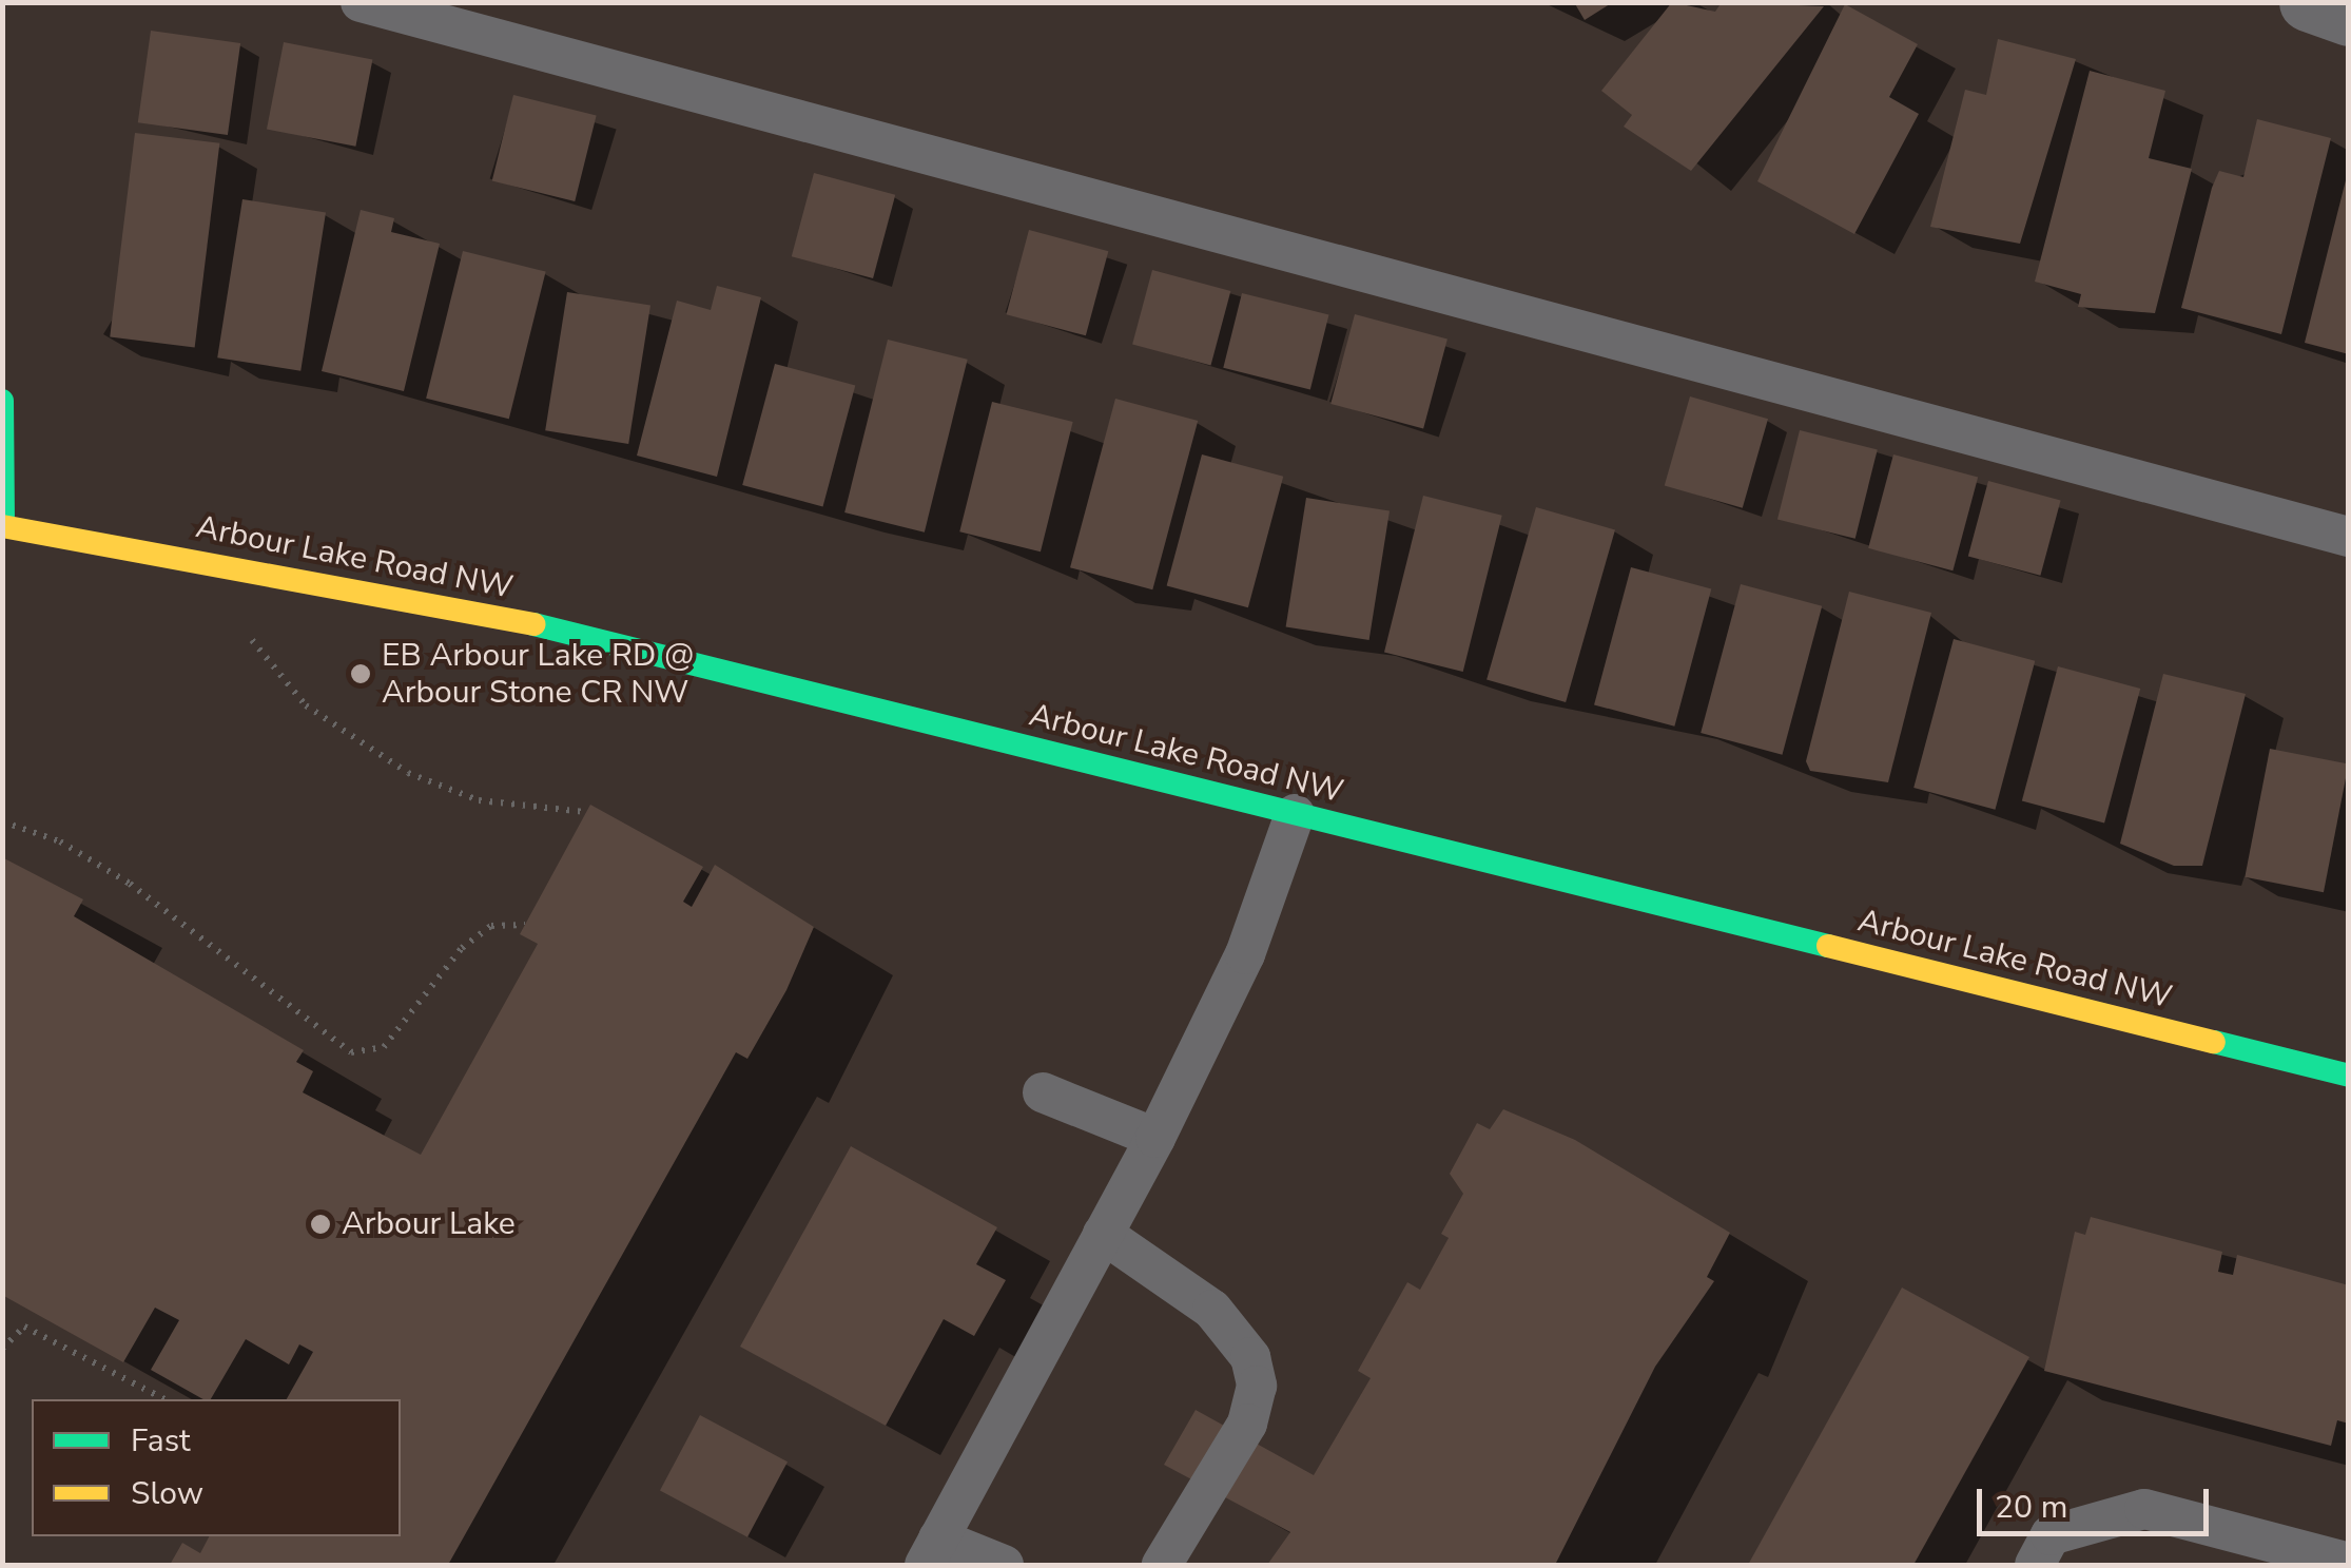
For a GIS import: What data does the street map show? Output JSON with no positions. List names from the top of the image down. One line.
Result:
{"streets":{"street":["Arbour Lake Road NW"]},"places":["EB Arbour Lake RD @ Arbour Stone CR NW","Arbour Lake"],"legend":["Fast","Slow"],"scale_bar":"20 m"}
